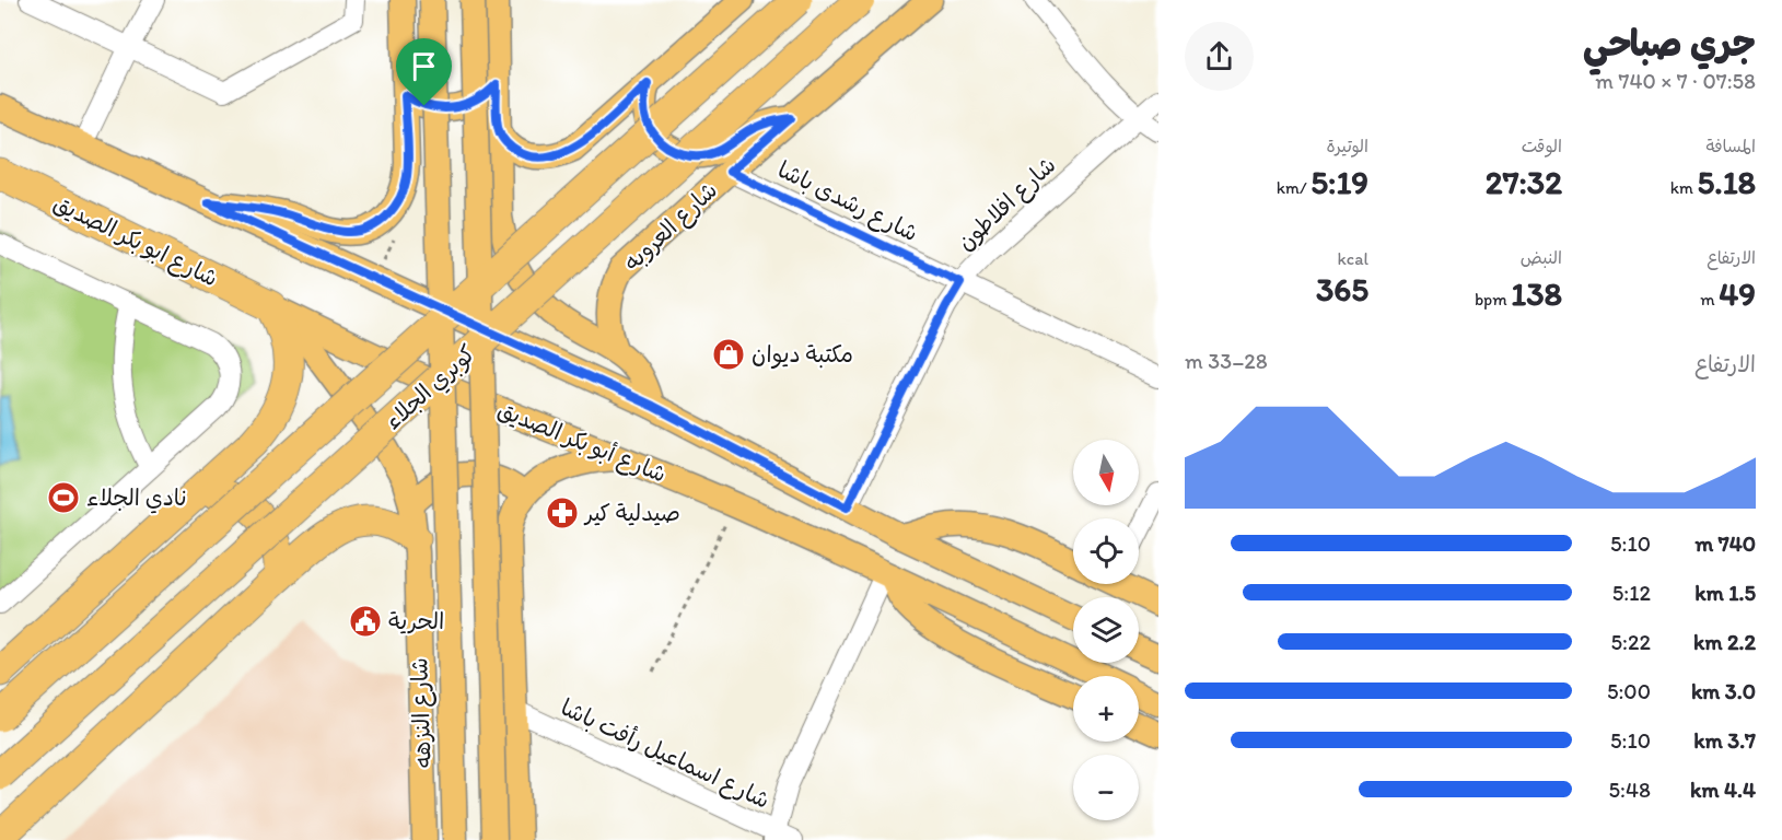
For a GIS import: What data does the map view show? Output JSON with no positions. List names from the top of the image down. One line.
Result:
{"streets":{"highway":["شارع ابو بكر الصديق","كوبري الجلاء"],"main road":["شارع العروبه","شارع أبو بكر الصديق","شارع النزهه"],"street":["شارع رشدى باشا","شارع افلاطون","شارع اسماعيل رأفت باشا"]},"crossings":[["شارع رشدى باشا","شارع افلاطون"],["شارع رشدى باشا","شارع العروبه"],["شارع ابو بكر الصديق","شارع أبو بكر الصديق"],["شارع ابو بكر الصديق","شارع النزهه"],["شارع أبو بكر الصديق","شارع النزهه"]],"places":{"shop":["مكتبة ديوان"],"sports":["نادي الجلاء"],"pharmacy":["صيدلية كير"],"public building":["الحرية"]},"north":"bottom","page":{"heading":["جري صباحي","07:58 · 7 × 740 m"],"stats":[["المسافة","5.18 km"],["الوقت","27:32"],["الوتيرة","5:19 /km"],["الارتفاع","49 m"],["النبض","138 bpm"],["kcal","365"]],"chart":["الارتفاع","28–33 m"],"map_buttons":["+","−"],"list":[{"name":"740 m","note":"5:10"},{"name":"1.5 km","note":"5:12"},{"name":"2.2 km","note":"5:22"},{"name":"3.0 km","note":"5:00"},{"name":"3.7 km","note":"5:10"},{"name":"4.4 km","note":"5:48"}]}}
